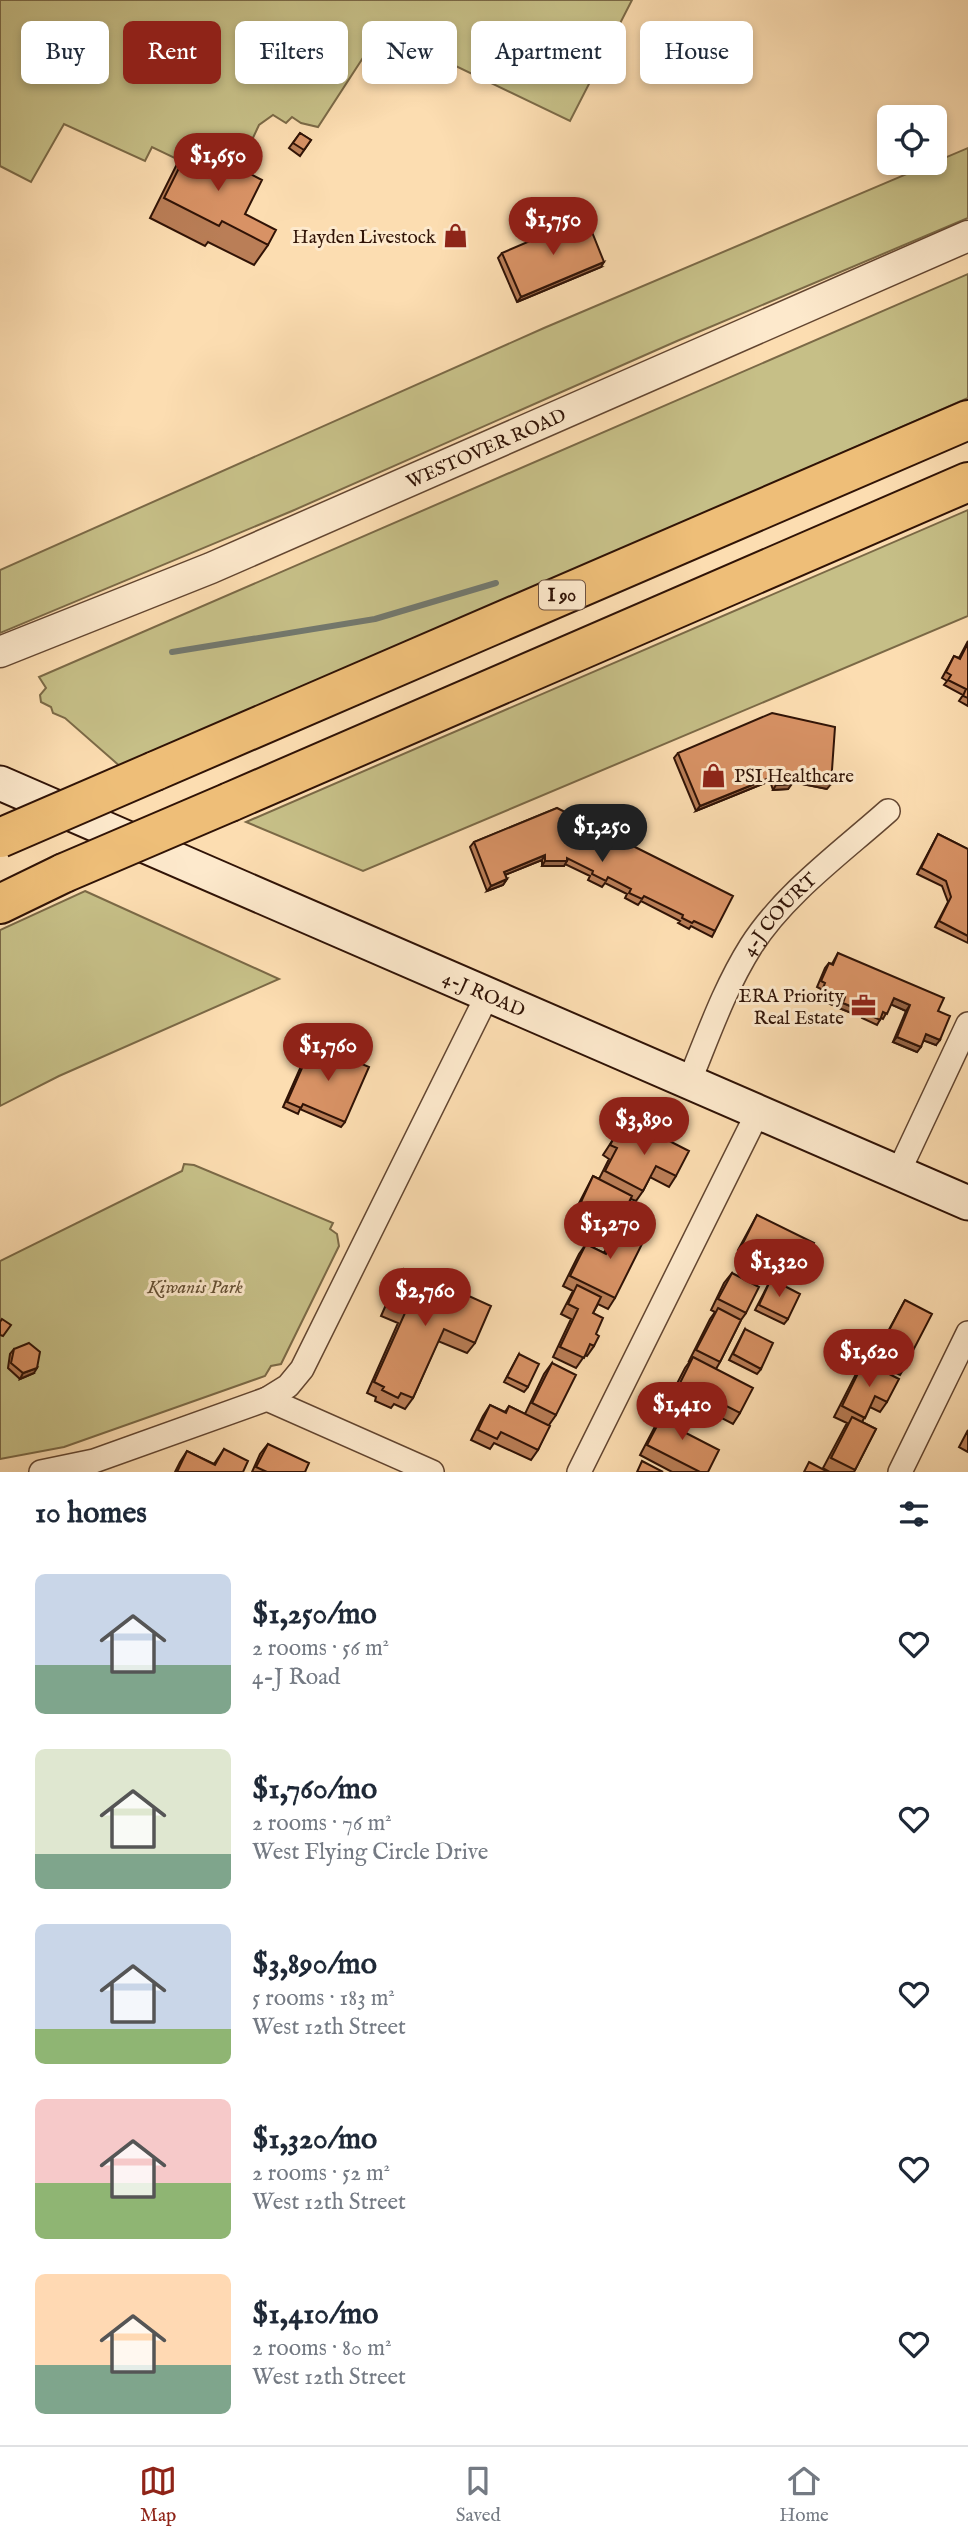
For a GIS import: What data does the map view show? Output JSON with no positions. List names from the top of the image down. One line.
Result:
{"streets":{"highway":["I 90"],"main road":["4-J ROAD"],"street":["WESTOVER ROAD","4-J COURT"]},"crossings":[["4-J COURT","4-J ROAD"]],"parks":["Kiwanis Park"],"places":{"shop":["Hayden Livestock","PSI Healthcare"],"office":["ERA Priority Real Estate"]},"page":{"chip":["Buy","Rent","Filters","New","Apartment","House"],"price":["$1,650","$1,750","$1,250","$1,760","$3,890","$1,270","$1,320","$2,760","$1,620","$1,410"],"heading":"10 homes","list":[{"name":"$1,250/mo","note":"2 rooms · 56 m² · 4-J Road"},{"name":"$1,760/mo","note":"2 rooms · 76 m² · West Flying Circle Drive"},{"name":"$3,890/mo","note":"5 rooms · 183 m² · West 12th Street"},{"name":"$1,320/mo","note":"2 rooms · 52 m² · West 12th Street"},{"name":"$1,410/mo","note":"2 rooms · 80 m² · West 12th Street"}],"tabs":["Map","Saved","Home"]}}
